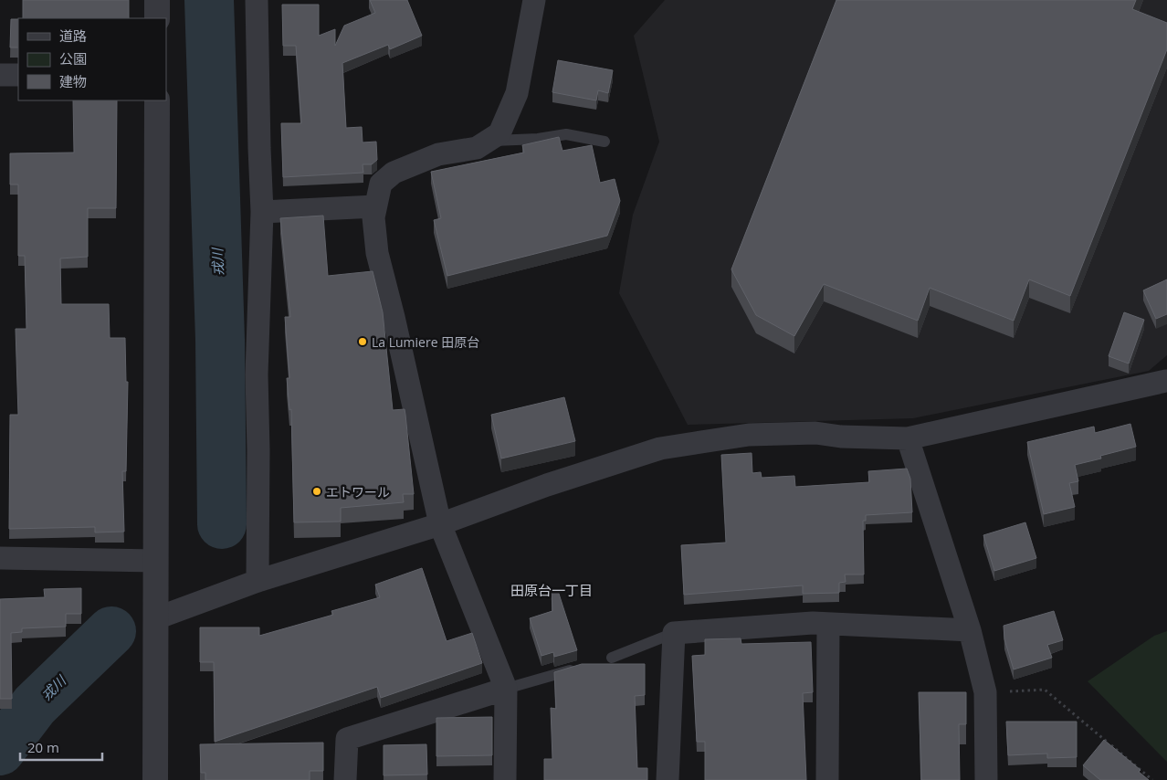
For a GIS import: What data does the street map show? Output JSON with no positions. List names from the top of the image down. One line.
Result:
{"districts":["田原台一丁目"],"water":["戎川"],"places":["La Lumiere 田原台","エトワール"],"legend":["道路","公園","建物"],"scale_bar":"20 m"}
